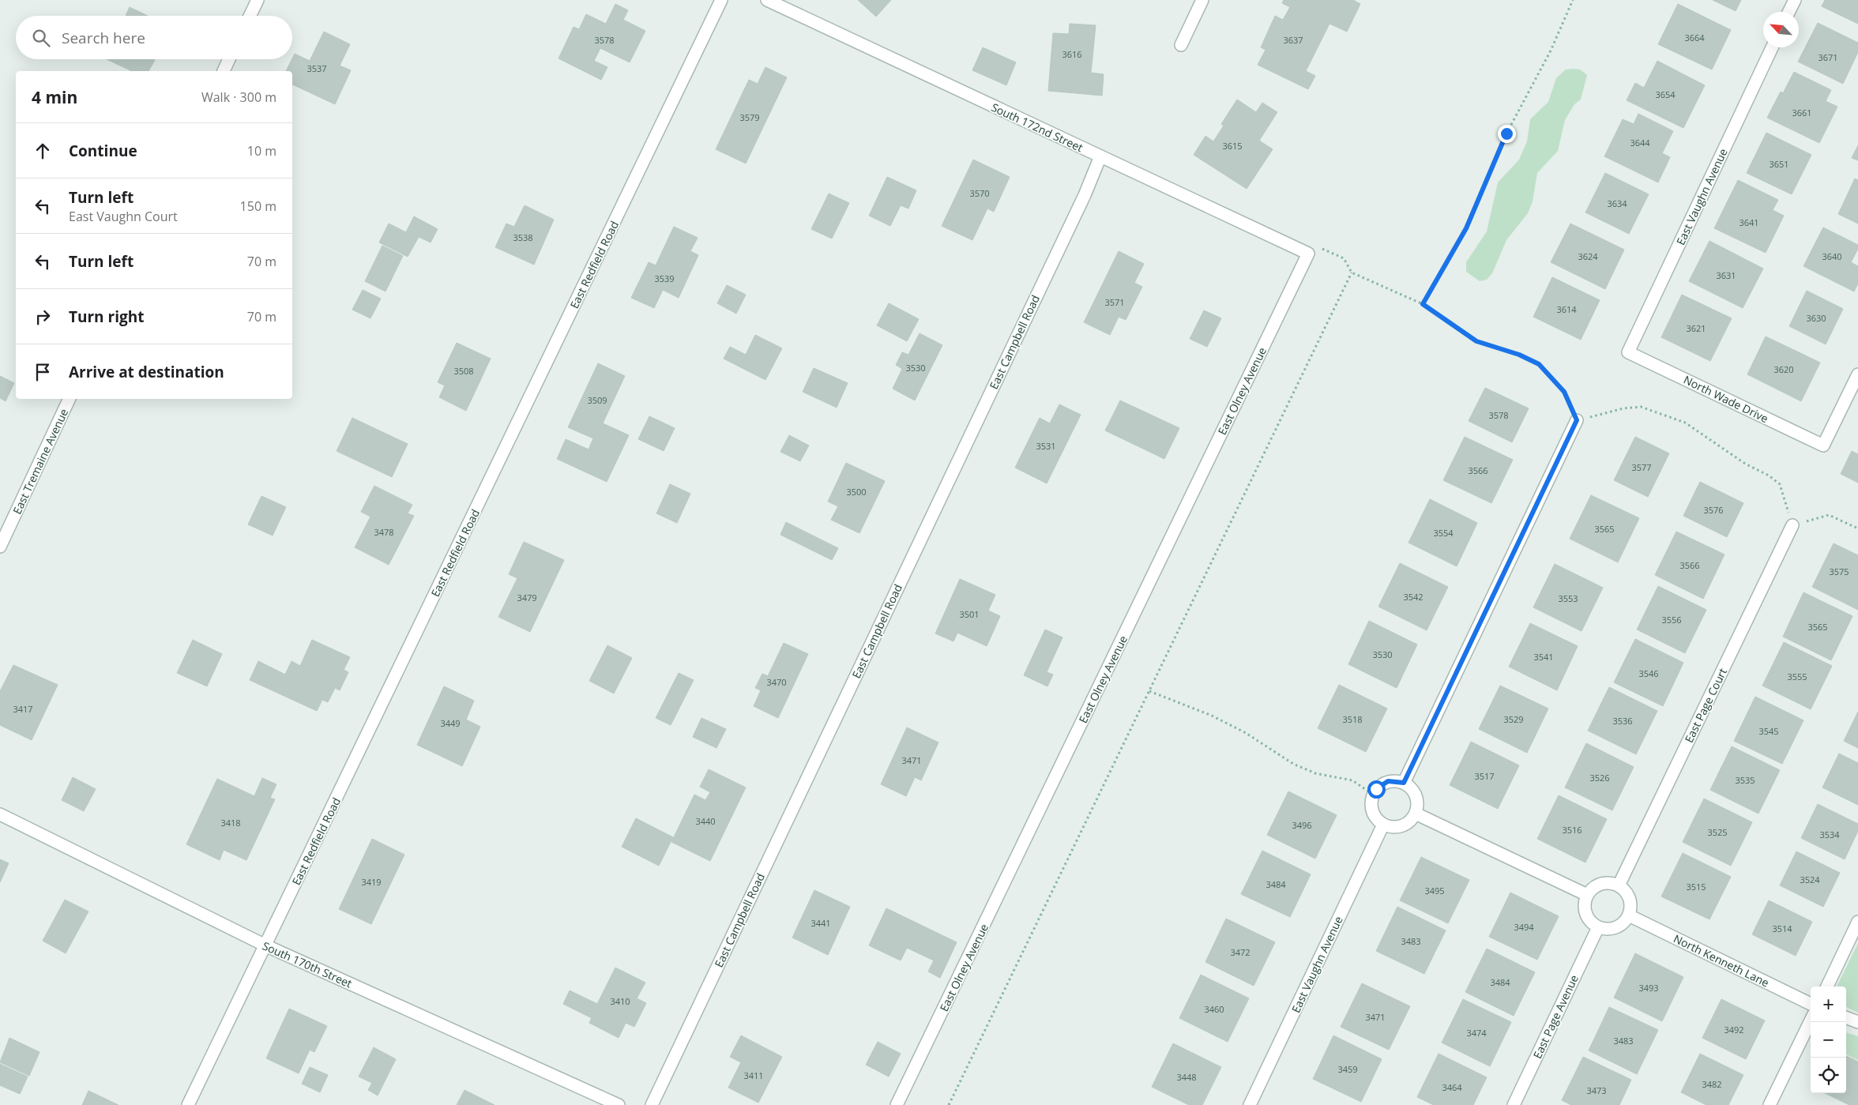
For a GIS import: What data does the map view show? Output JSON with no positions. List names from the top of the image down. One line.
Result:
{"streets":{"street":["South 172nd Street","East Vaughn Avenue","East Redfield Road","East Campbell Road","East Olney Avenue","North Wade Drive","East Tremaine Avenue","East Page Court","North Kenneth Lane","South 170th Street","East Page Avenue"]},"crossings":[["South 172nd Street","East Campbell Road"],["South 172nd Street","East Olney Avenue"],["East Vaughn Avenue","North Wade Drive"],["East Redfield Road","South 170th Street"],["East Page Court","North Kenneth Lane"],["East Page Court","East Page Avenue"],["North Kenneth Lane","East Page Avenue"]],"house_numbers":["3664","3578","3637","3616","3671","3537","3654","3661","3579","3644","3615","3651","3570","3634","3641","3538","3624","3640","3631","3539","3571","3614","3630","3621","3530","3620","3508","3509","3578","3531","3577","3566","3500","3576","3565","3478","3554","3566","3575","3542","3479","3553","3501","3556","3565","3530","3541","3546","3555","3470","3417","3518","3529","3536","3449","3545","3471","3517","3526","3535","3440","3418","3496","3516","3525","3534","3524","3419","3484","3515","3495","3441","3494","3514","3483","3472","3484","3493","3410","3460","3471","3492","3474","3483","3459","3411","3448","3482","3464","3473"],"north":"top left","page":{"search":"Search here","heading":["4 min","Walk · 300 m"],"list":[["Continue","10 m"],["Turn left","East Vaughn Court","150 m"],["Turn left","70 m"],["Turn right","70 m"],"Arrive at destination"],"map_buttons":["+","−"]}}
